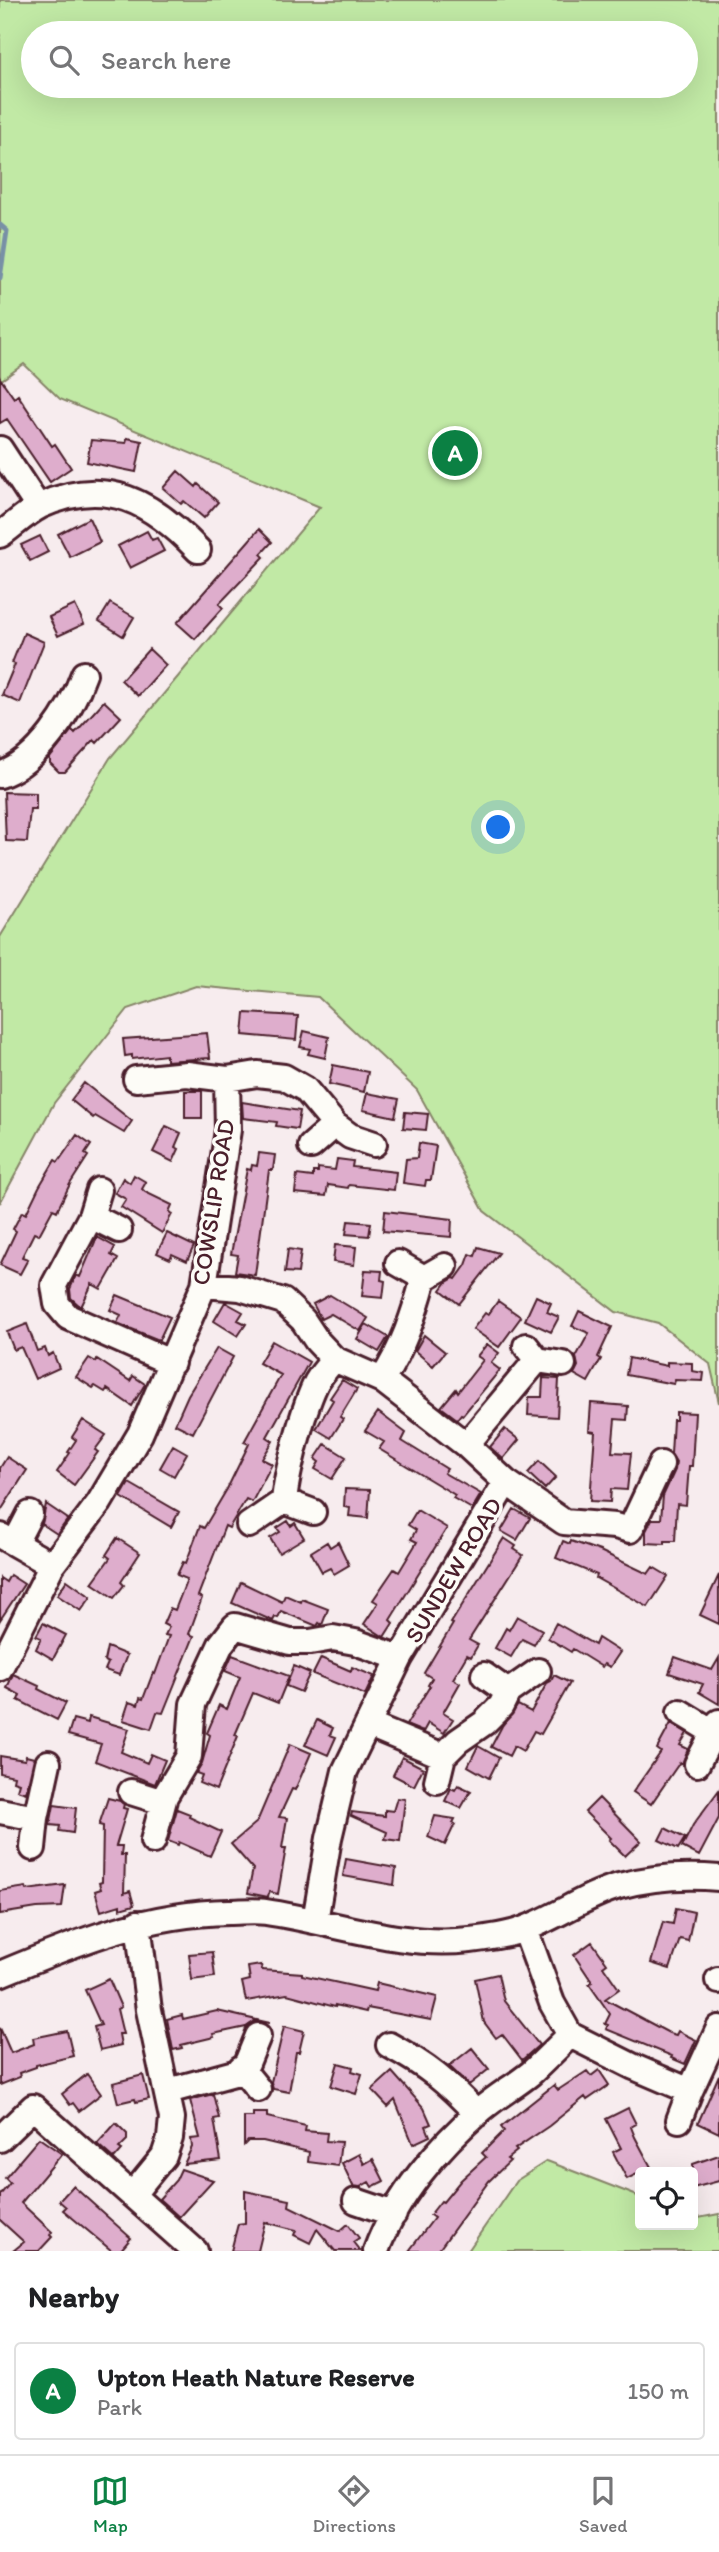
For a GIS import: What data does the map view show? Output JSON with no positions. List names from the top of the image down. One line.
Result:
{"streets":{"street":["COWSLIP ROAD","SUNDEW ROAD"]},"page":{"search":"Search here","pins":"A","heading":"Nearby","list":[{"mark":"A","name":"Upton Heath Nature Reserve","note":"Park","value":"150 m"}],"nav":["Map","Directions","Saved"]}}
